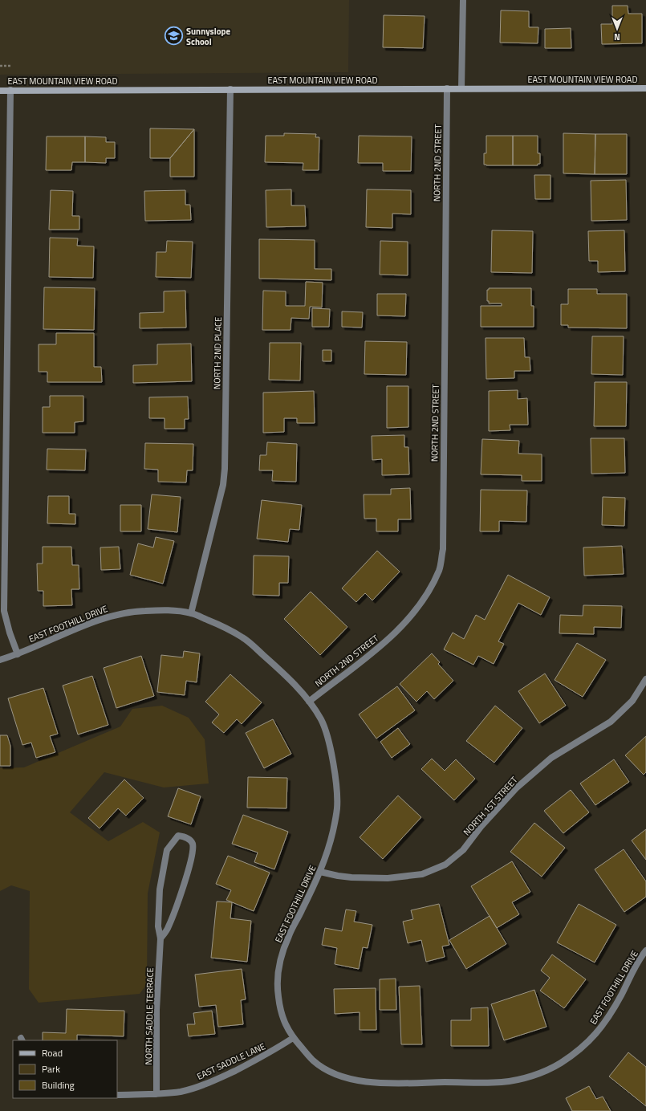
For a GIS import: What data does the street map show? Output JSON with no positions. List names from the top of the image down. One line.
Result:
{"streets":{"street":["EAST MOUNTAIN VIEW ROAD","NORTH 2ND STREET","NORTH 2ND PLACE","EAST FOOTHILL DRIVE","NORTH 1ST STREET","NORTH SADDLE TERRACE","EAST SADDLE LANE"]},"crossings":[["EAST MOUNTAIN VIEW ROAD","NORTH 2ND STREET"],["EAST MOUNTAIN VIEW ROAD","NORTH 2ND PLACE"],["NORTH 2ND STREET","EAST FOOTHILL DRIVE"],["NORTH 2ND PLACE","EAST FOOTHILL DRIVE"],["EAST FOOTHILL DRIVE","NORTH 1ST STREET"],["EAST FOOTHILL DRIVE","EAST SADDLE LANE"],["NORTH SADDLE TERRACE","EAST SADDLE LANE"]],"places":{"school or university":["Sunnyslope School"]},"legend":["Road","Park","Building"],"north":"bottom"}
